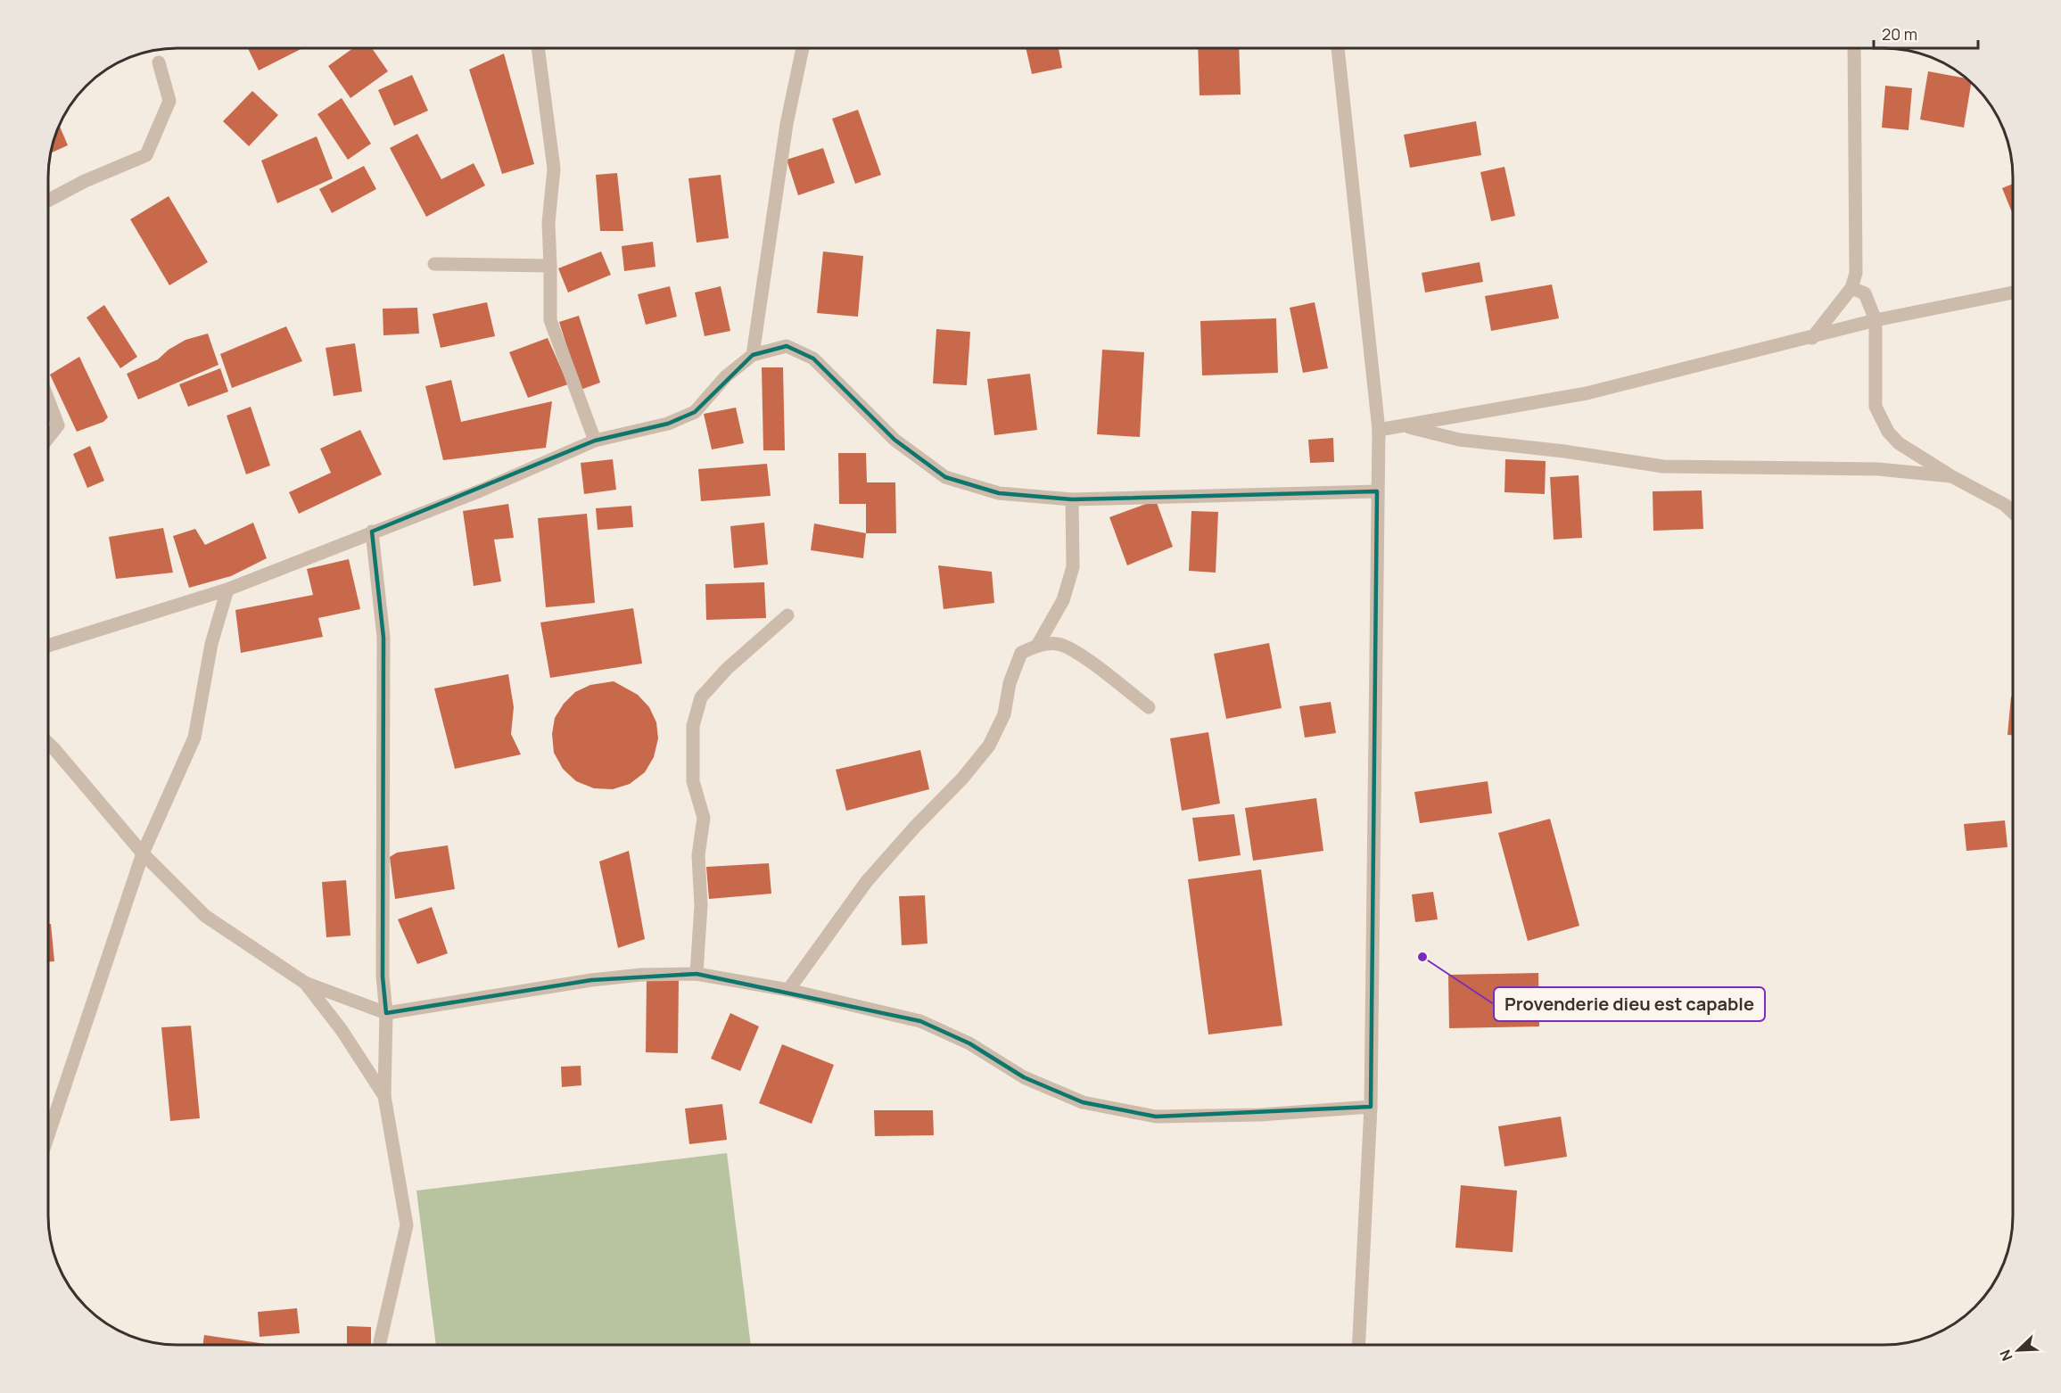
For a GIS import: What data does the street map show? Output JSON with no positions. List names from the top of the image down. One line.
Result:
{"places":["Provenderie dieu est capable"],"scale_bar":"20 m","north":"bottom left"}
